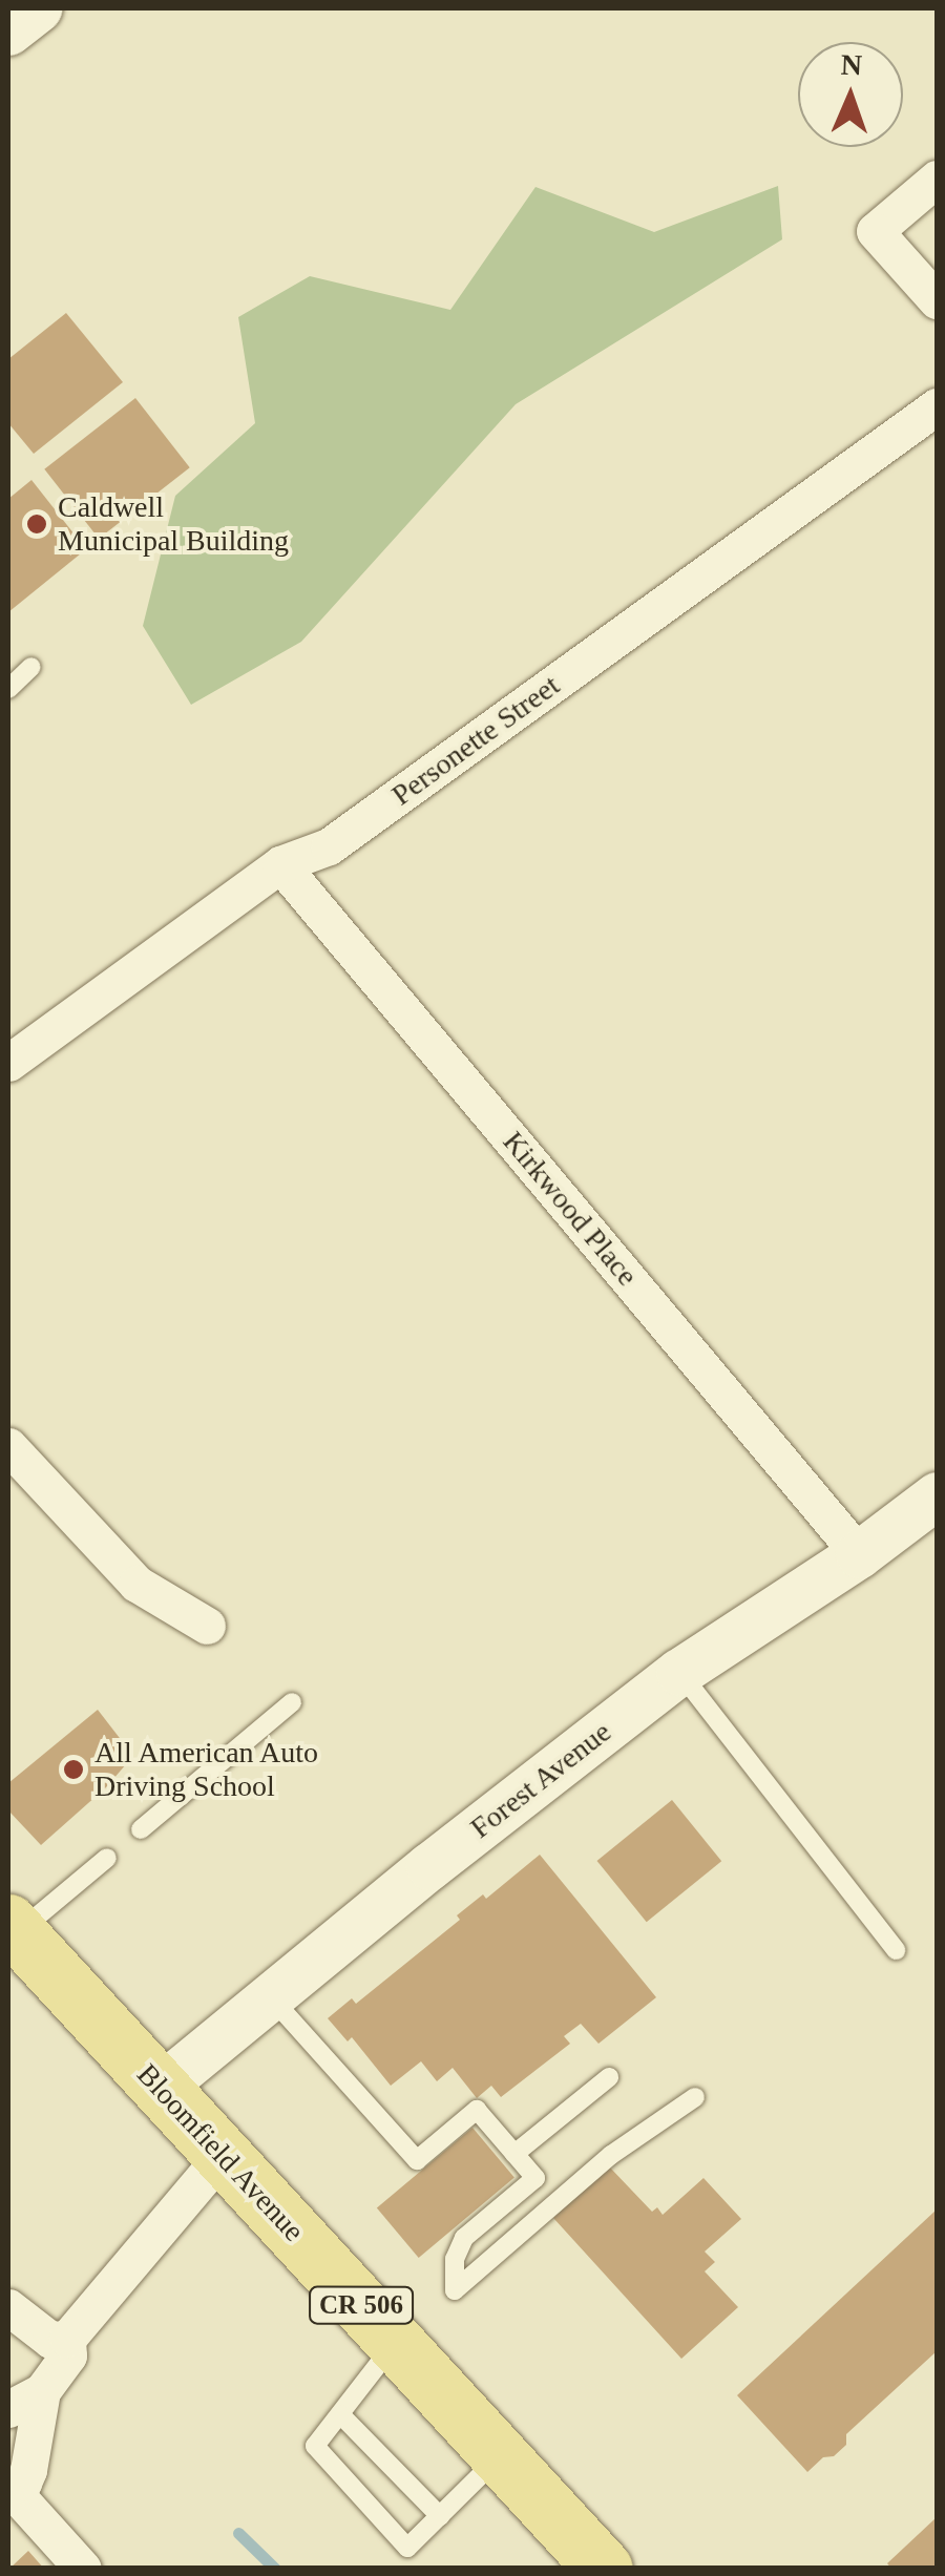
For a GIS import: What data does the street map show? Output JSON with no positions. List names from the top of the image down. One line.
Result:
{"streets":{"main road":["Bloomfield Avenue","CR 506"],"street":["Personette Street","Kirkwood Place","Forest Avenue"]},"crossings":[["Personette Street","Kirkwood Place"],["Kirkwood Place","Forest Avenue"],["Forest Avenue","Bloomfield Avenue"]],"places":["Caldwell Municipal Building","All American Auto Driving School"],"north":"top"}
